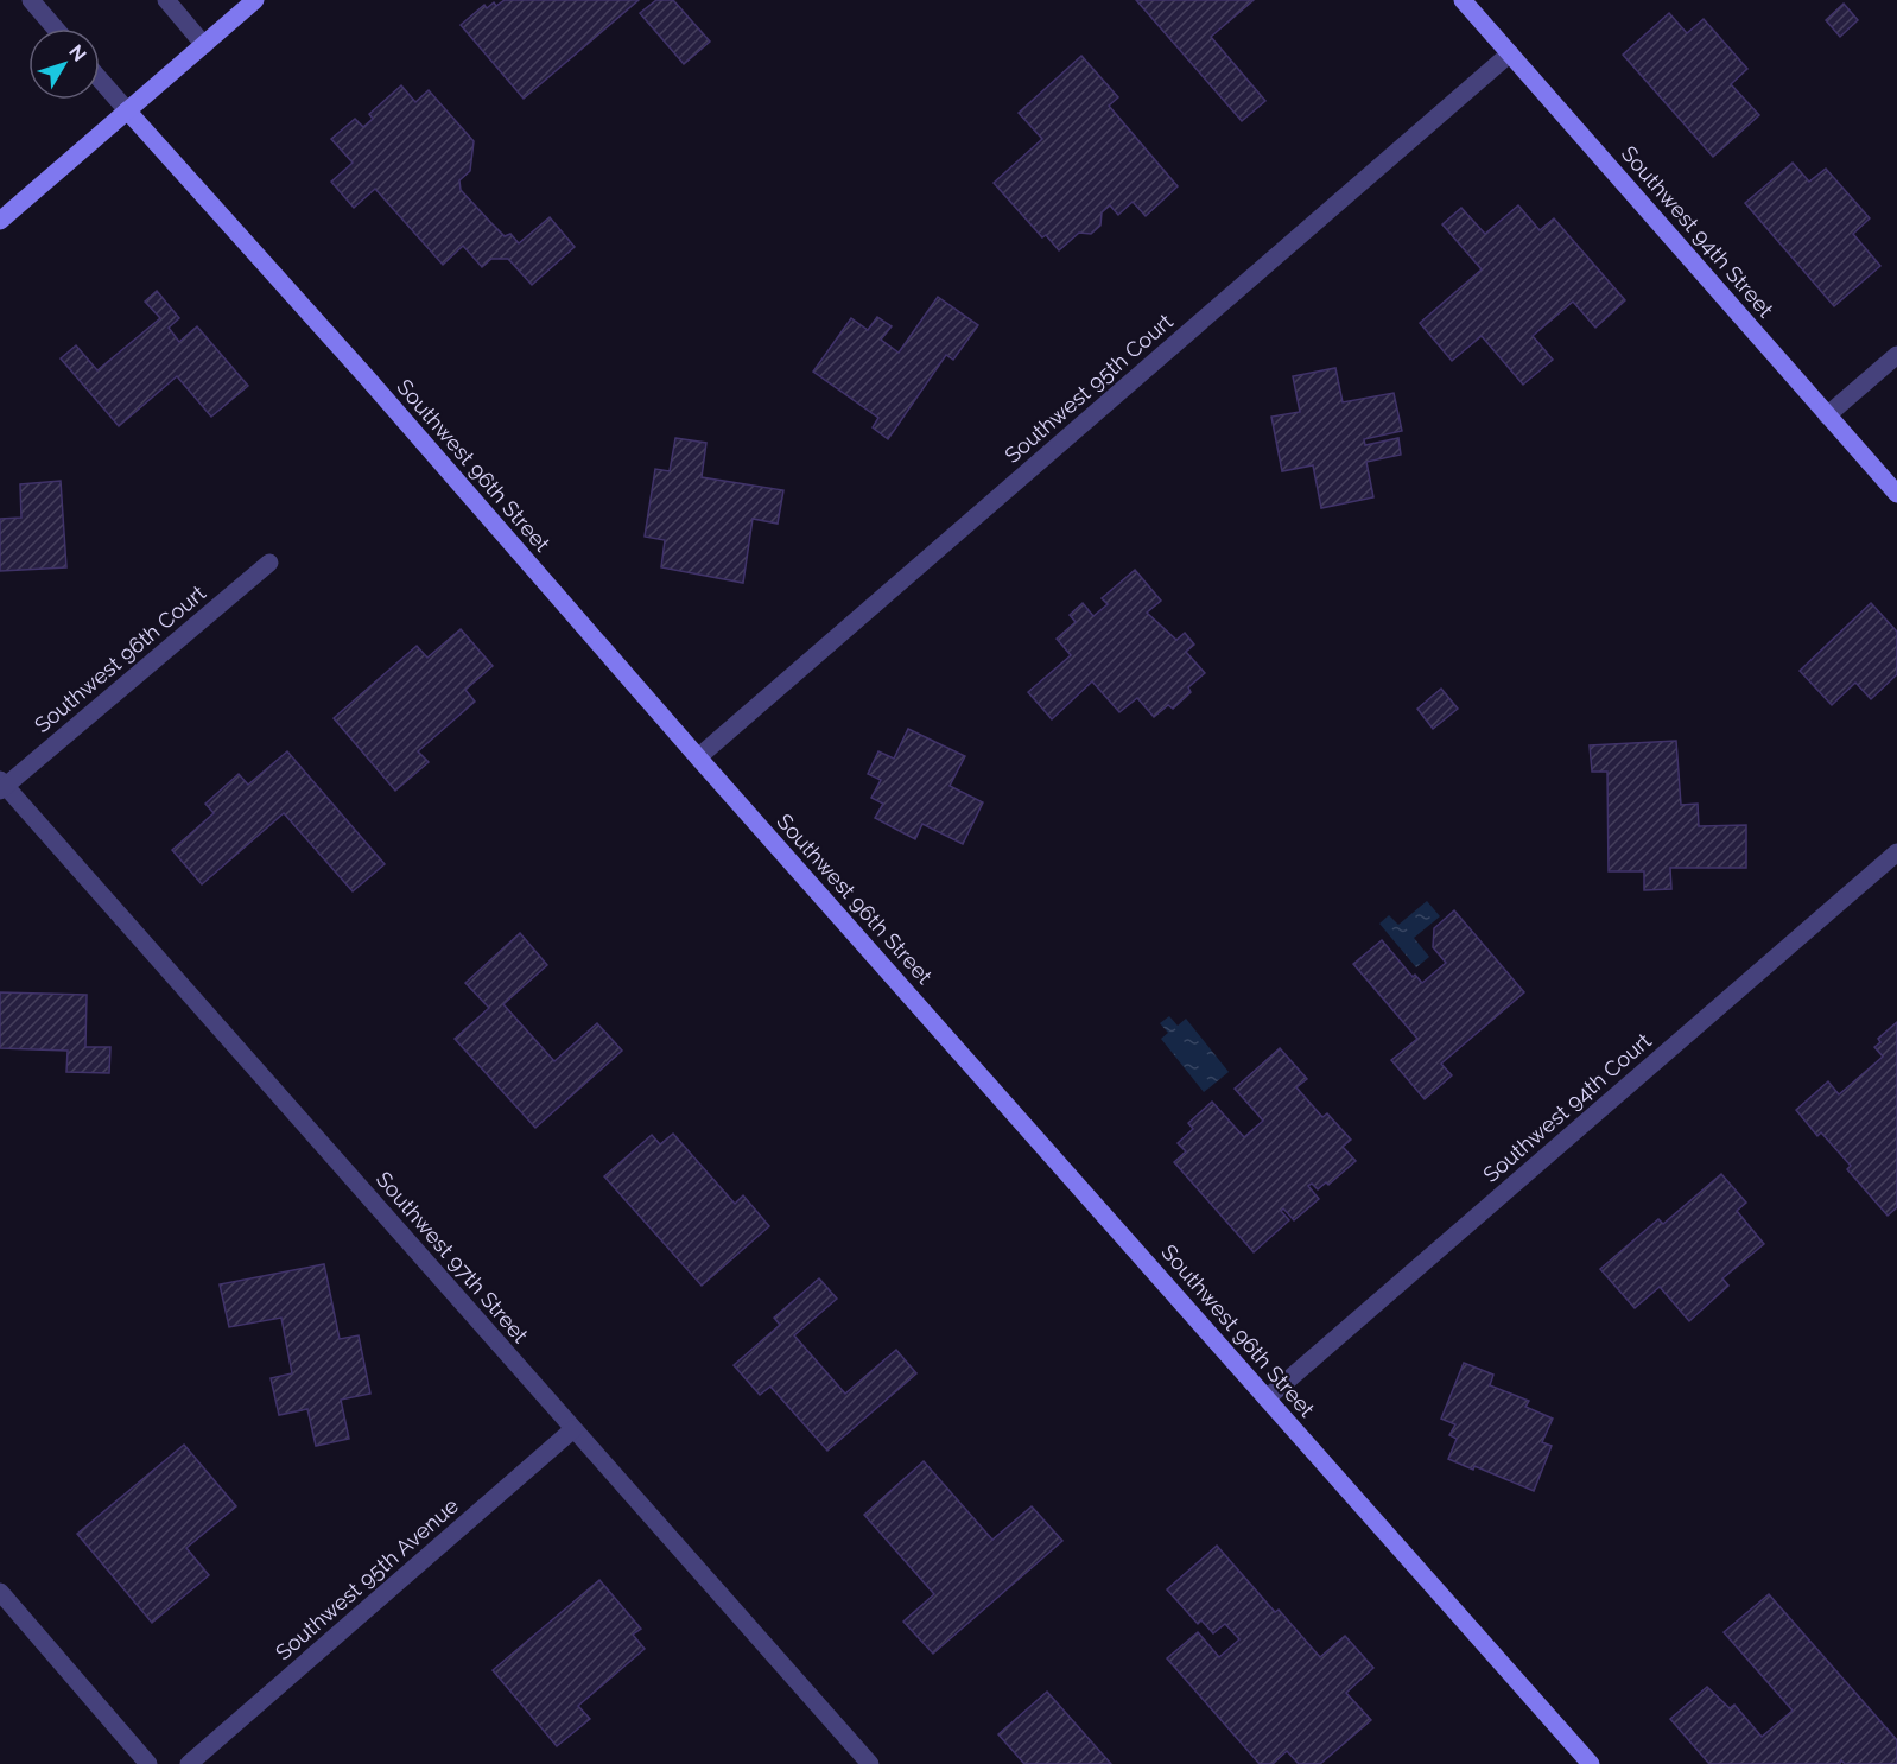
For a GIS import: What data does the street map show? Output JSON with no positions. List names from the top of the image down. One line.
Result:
{"streets":{"street":["Southwest 94th Street","Southwest 95th Court","Southwest 96th Street","Southwest 96th Court","Southwest 94th Court","Southwest 97th Street","Southwest 95th Avenue"]},"crossings":[["Southwest 94th Street","Southwest 95th Court"],["Southwest 95th Court","Southwest 96th Street"],["Southwest 96th Street","Southwest 94th Court"],["Southwest 96th Court","Southwest 97th Street"],["Southwest 97th Street","Southwest 95th Avenue"]],"north":"top right"}
